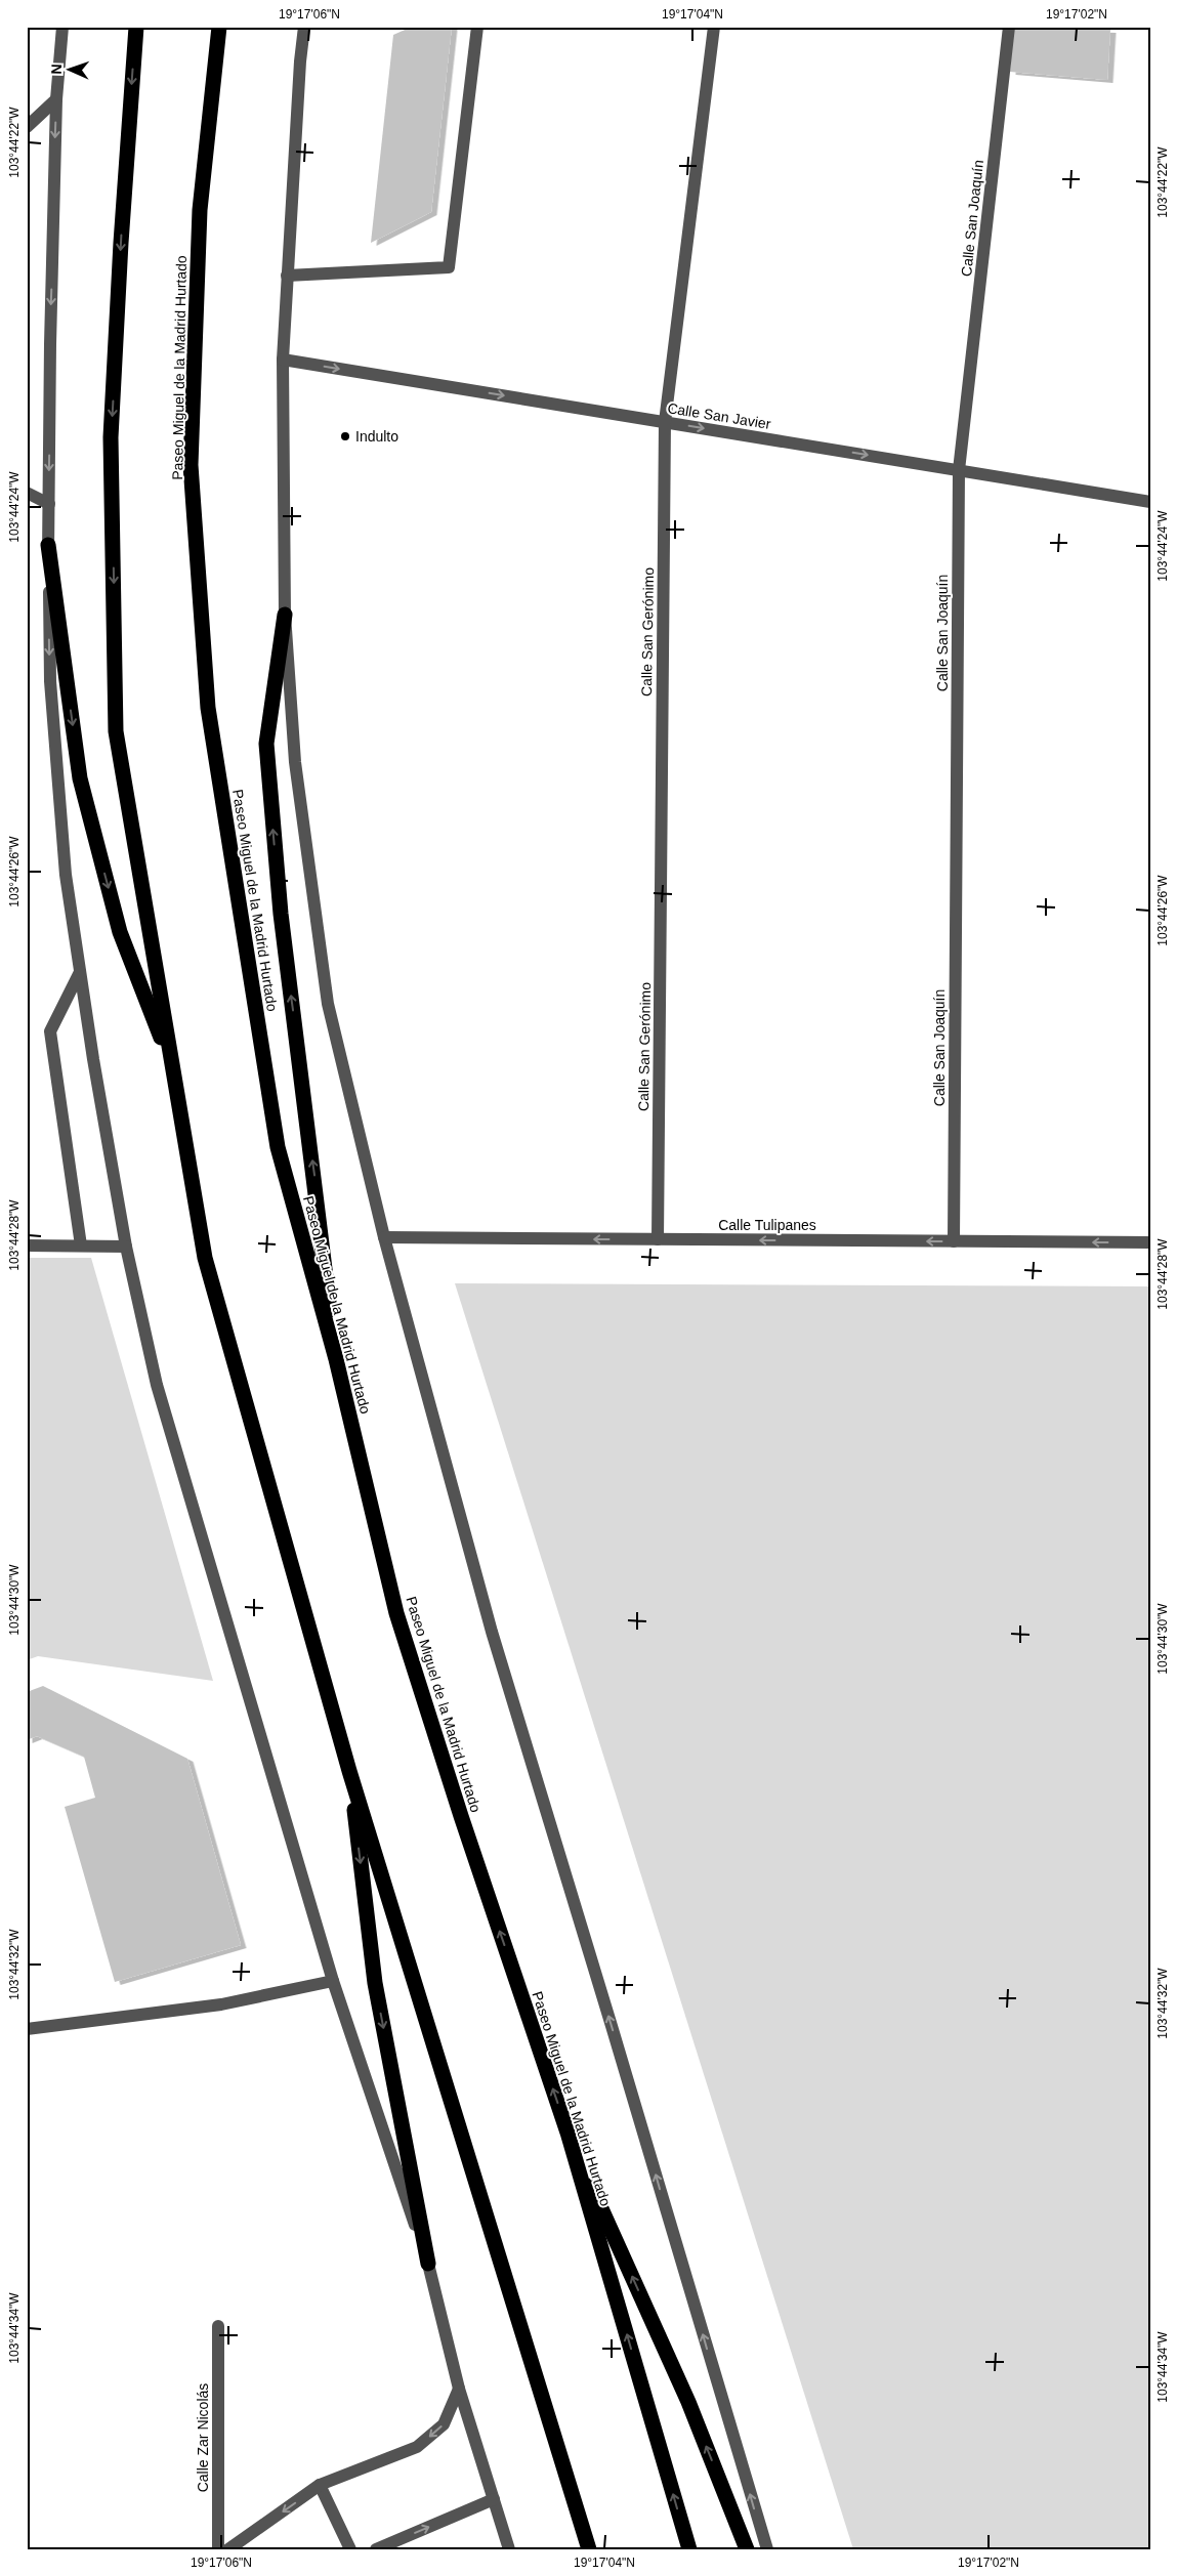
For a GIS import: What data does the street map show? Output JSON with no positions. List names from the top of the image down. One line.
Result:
{"streets":{"highway":["Paseo Miguel de la Madrid Hurtado"],"street":["Calle San Joaquín","Calle San Javier","Calle San Gerónimo","Calle Tulipanes","Calle Zar Nicolás"]},"crossings":[["Calle San Joaquín","Calle San Javier"],["Calle San Joaquín","Calle Tulipanes"],["Calle San Javier","Calle San Gerónimo"],["Calle San Gerónimo","Calle Tulipanes"]],"one_way":["Calle San Javier","Calle Tulipanes"],"places":["Indulto"],"north":"left","coordinates":["19°17'06\"N","19°17'04\"N","19°17'02\"N","103°44'22\"W","103°44'24\"W","103°44'26\"W","103°44'28\"W","103°44'30\"W","103°44'32\"W","103°44'34\"W"]}
